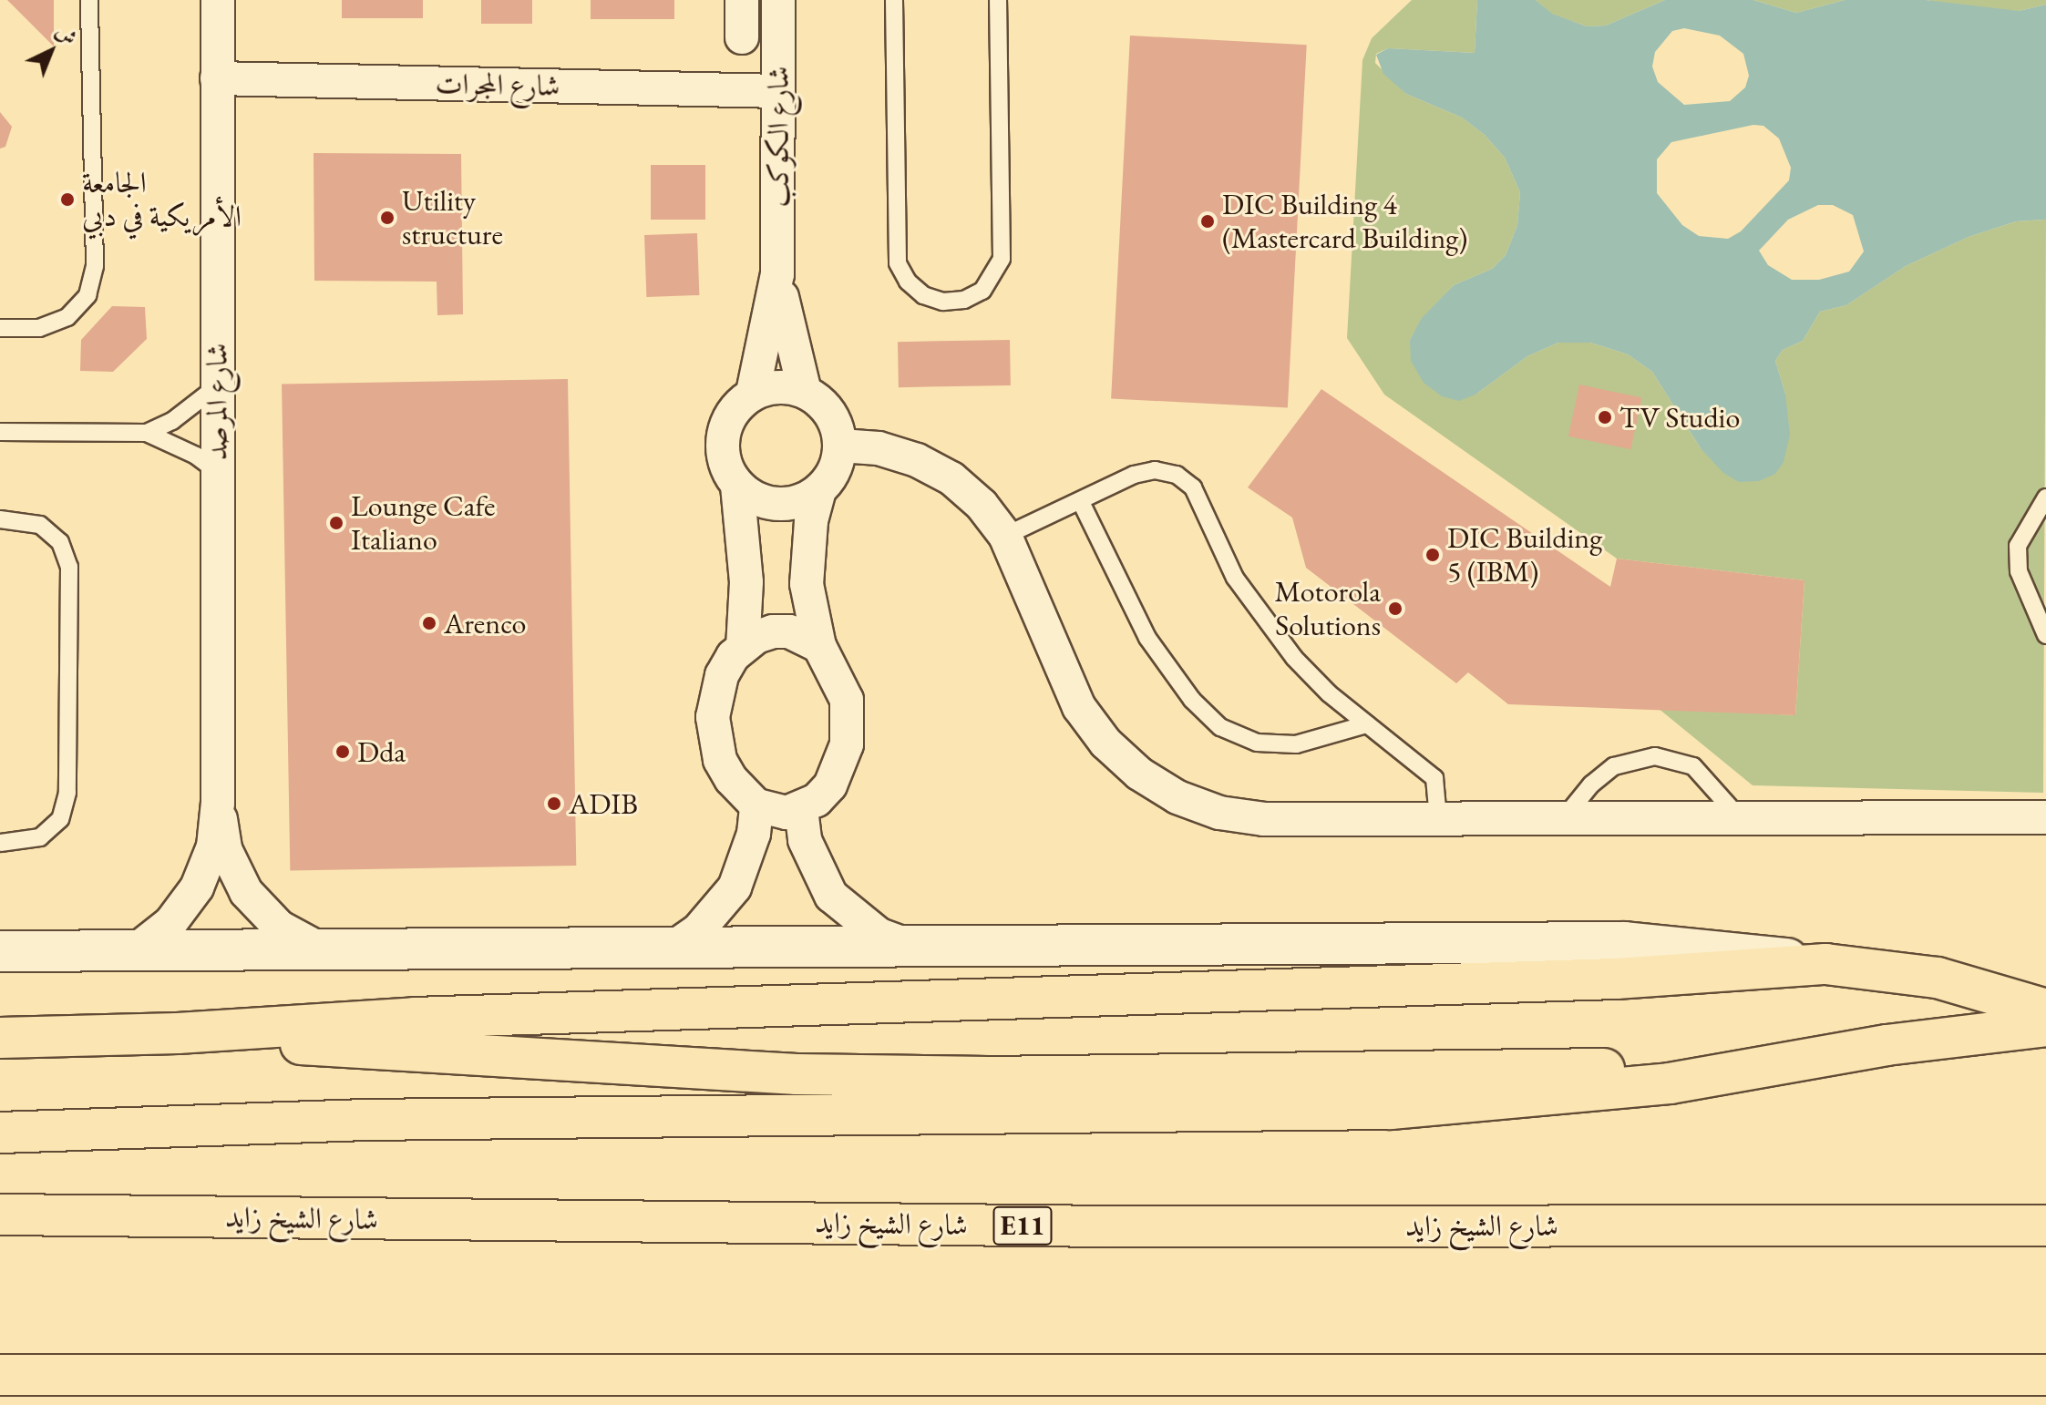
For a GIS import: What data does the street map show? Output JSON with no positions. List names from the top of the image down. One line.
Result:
{"streets":{"highway":["شارع الشيخ زايد","E11"],"street":["شارع المجرات","شارع الكوكب","شارع المرصد"]},"crossings":[["شارع المجرات","شارع الكوكب"],["شارع المجرات","شارع المرصد"]],"places":["الجامعة الأمريكية في دبي","Utility structure","DIC Building 4 (Mastercard Building)","TV Studio","Lounge Cafe Italiano","DIC Building 5 (IBM)","Motorola Solutions","Arenco","Dda","ADIB"],"north":"top right"}
